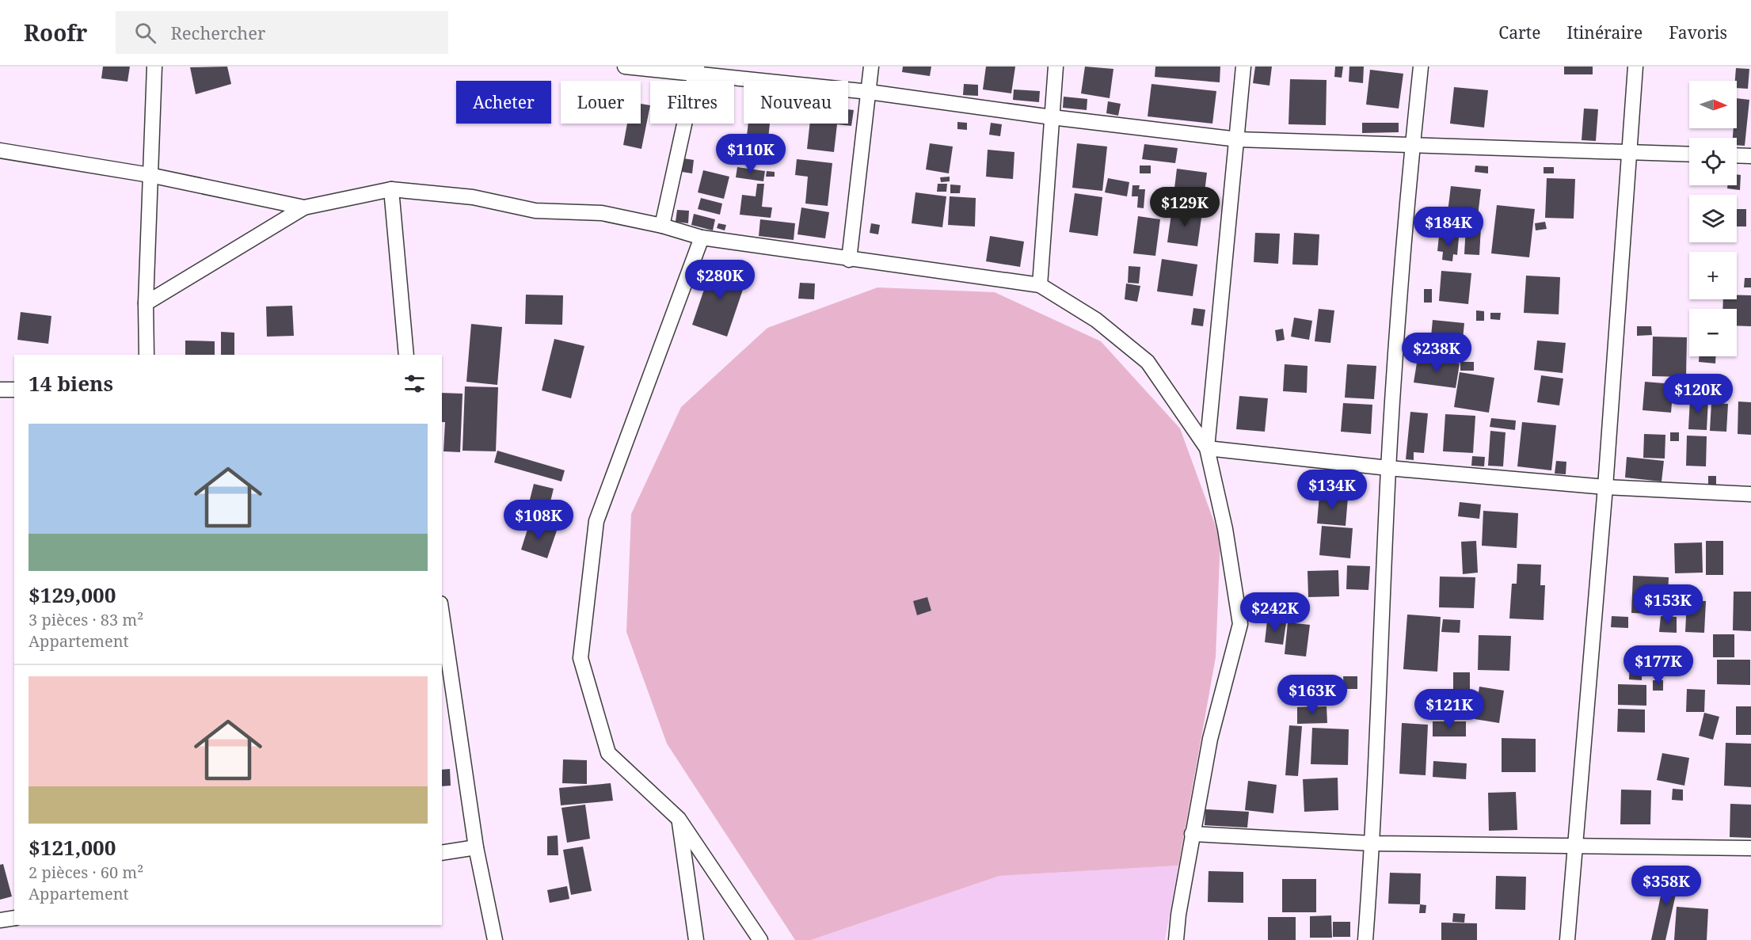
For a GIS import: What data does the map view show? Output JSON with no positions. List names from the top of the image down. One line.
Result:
{"north":"right","page":{"header":"Roofr","search":"Rechercher","nav":["Carte","Itinéraire","Favoris"],"map_buttons":["+","−"],"chip":["Acheter","Louer","Filtres","Nouveau"],"price":["$110K","$129K","$184K","$280K","$238K","$120K","$134K","$108K","$153K","$242K","$177K","$163K","$121K","$358K"],"heading":"14 biens","list":[{"name":"$129,000","note":"3 pièces · 83 m² · Appartement"},{"name":"$121,000","note":"2 pièces · 60 m² · Appartement"}]}}
